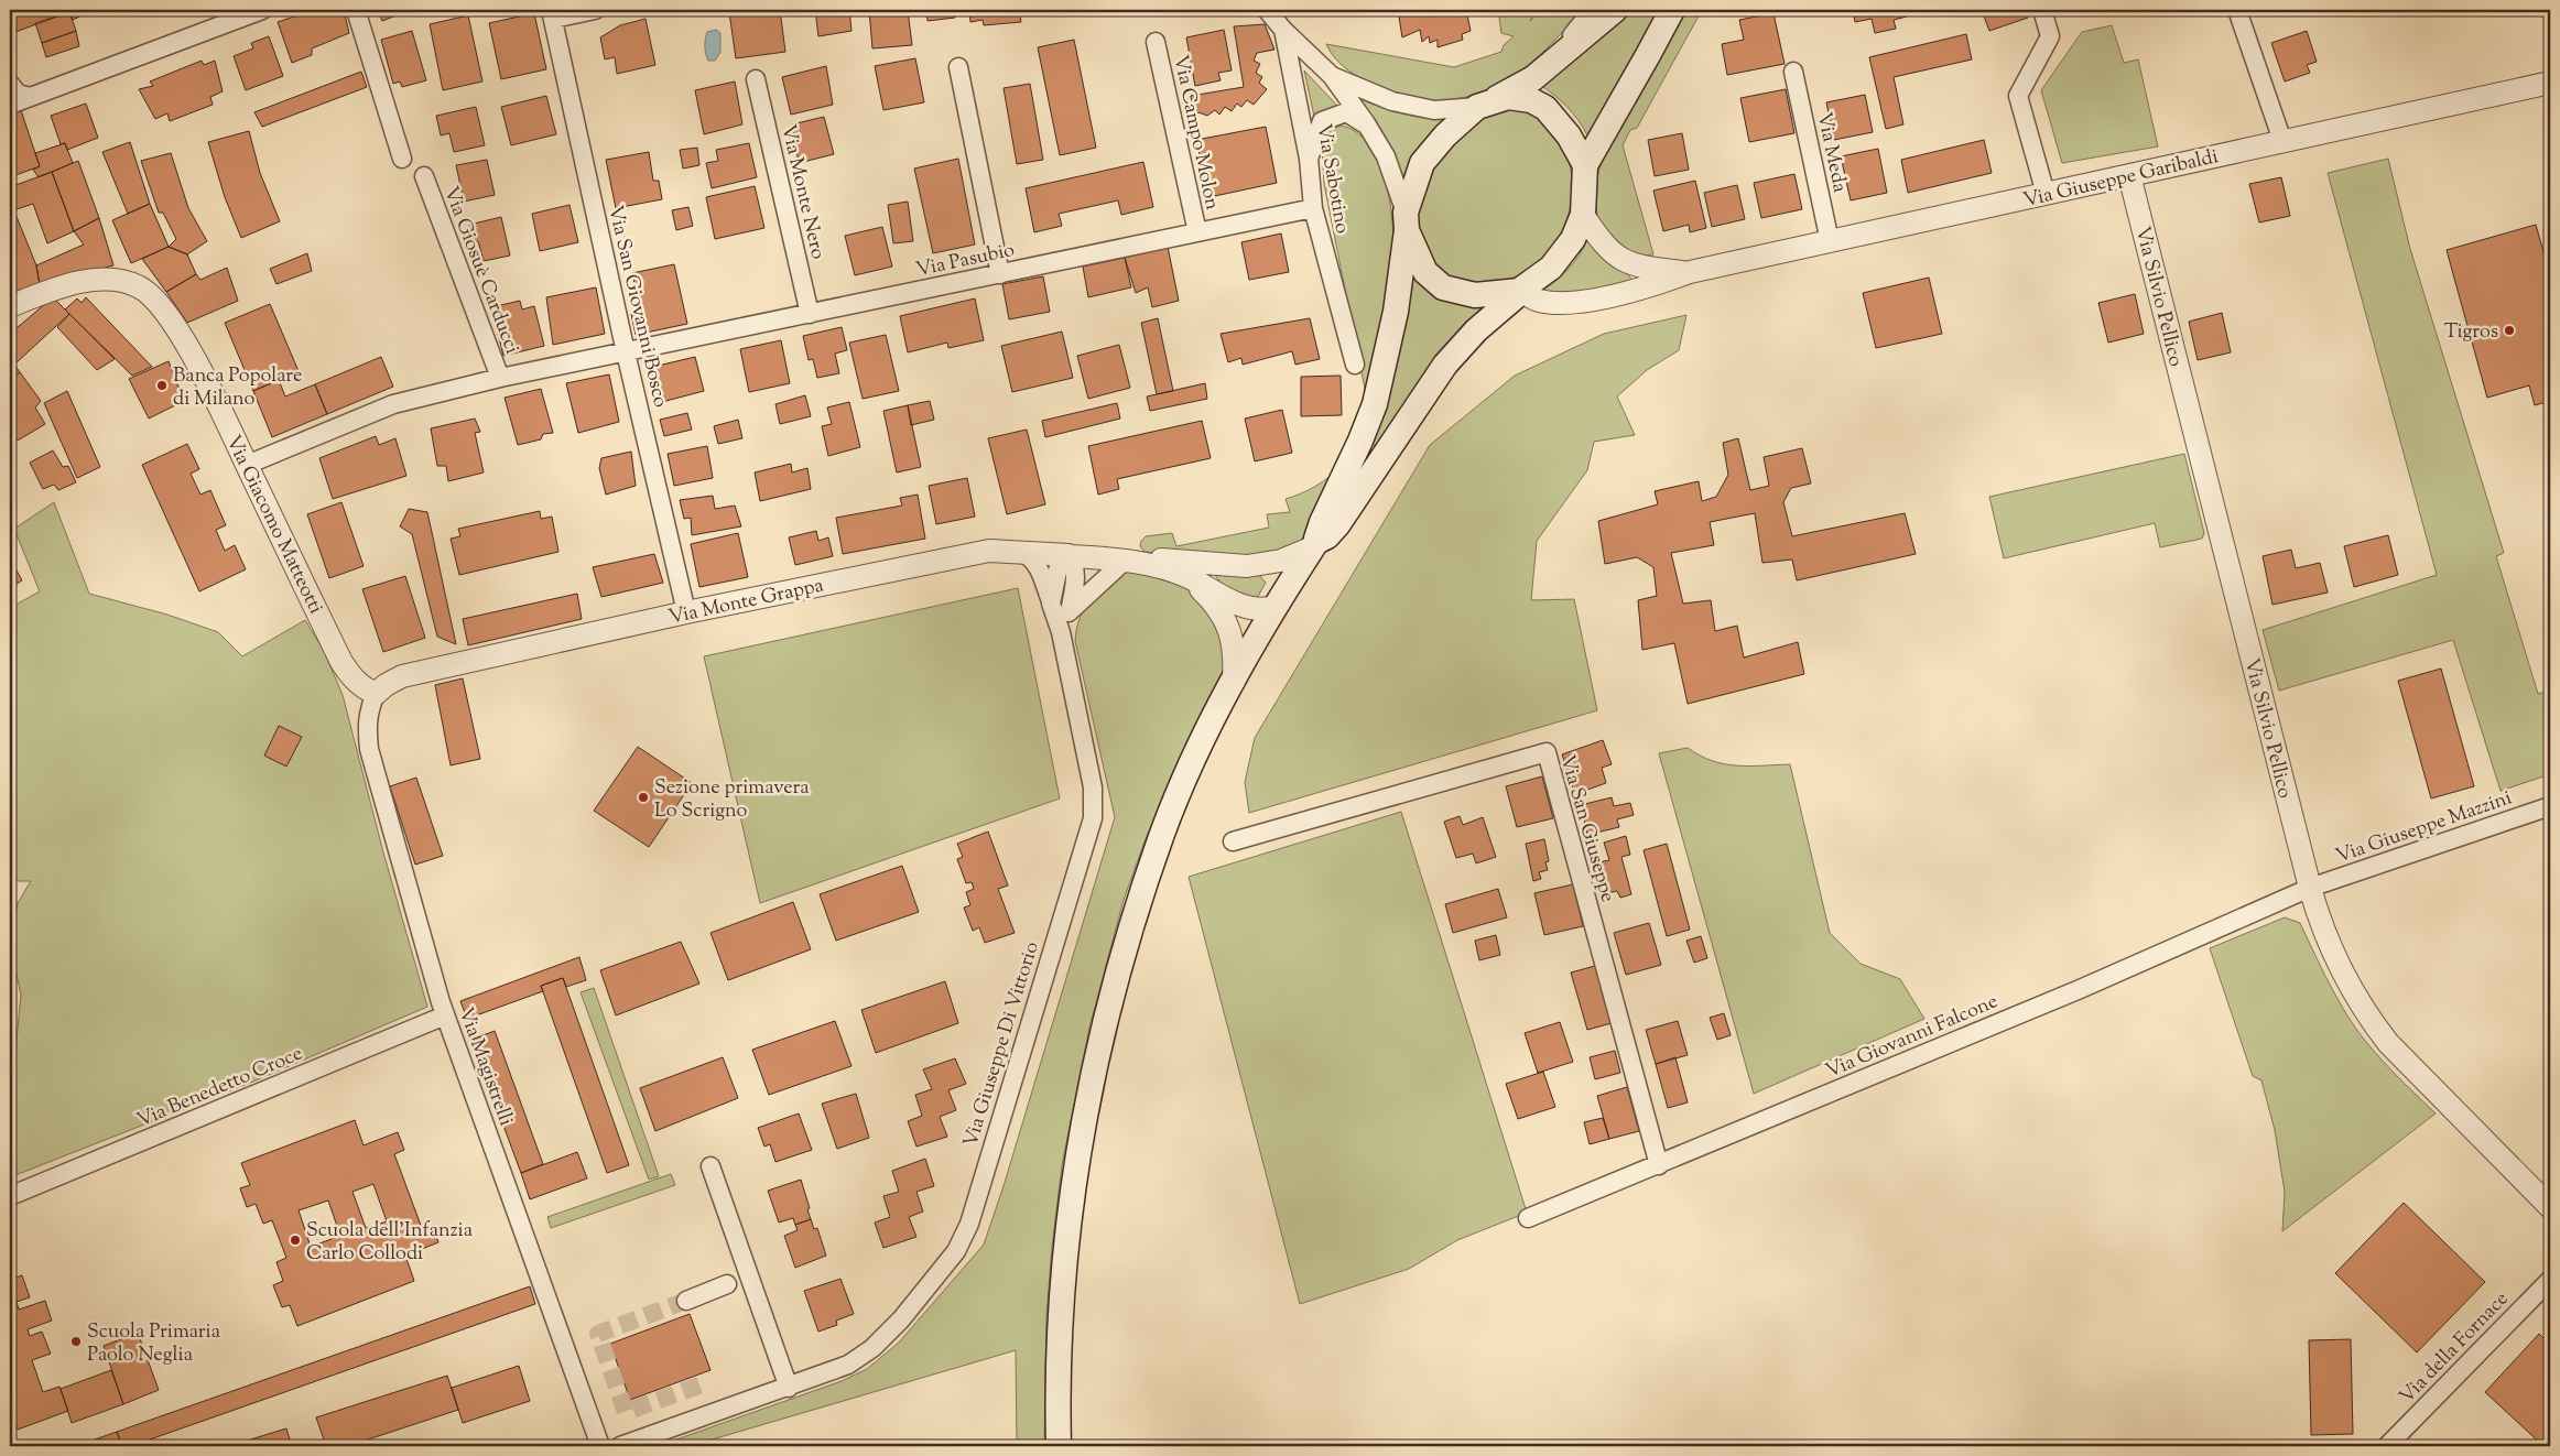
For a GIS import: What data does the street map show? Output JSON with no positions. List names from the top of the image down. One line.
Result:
{"streets":{"street":["Via Campo Molon","Via Meda","Via Giuseppe Garibaldi","Via Sabotino","Via Monte Nero","Via Pasubio","Via Giosuè Carducci","Via Silvio Pellico","Via San Giovanni Bosco","Via Giacomo Matteotti","Via Monte Grappa","Via Giuseppe Mazzini","Via San Giuseppe","Via Giovanni Falcone","Via Giuseppe Di Vittorio","Via Magistrelli","Via Benedetto Croce","Via della Fornace"]},"crossings":[["Via Campo Molon","Via Pasubio"],["Via Meda","Via Giuseppe Garibaldi"],["Via Giuseppe Garibaldi","Via Silvio Pellico"],["Via Sabotino","Via Pasubio"],["Via Monte Nero","Via Pasubio"],["Via Pasubio","Via Giosuè Carducci"],["Via Pasubio","Via San Giovanni Bosco"],["Via Giosuè Carducci","Via San Giovanni Bosco"],["Via Giosuè Carducci","Via Giacomo Matteotti"],["Via Silvio Pellico","Via Giuseppe Mazzini"],["Via Silvio Pellico","Via Giovanni Falcone"],["Via San Giovanni Bosco","Via Monte Grappa"],["Via Giacomo Matteotti","Via Monte Grappa"],["Via Giacomo Matteotti","Via Magistrelli"],["Via Monte Grappa","Via Giuseppe Di Vittorio"],["Via Monte Grappa","Via Magistrelli"],["Via Giuseppe Mazzini","Via Giovanni Falcone"],["Via San Giuseppe","Via Giovanni Falcone"],["Via Magistrelli","Via Benedetto Croce"]],"places":["Tigros","Banca Popolare di Milano","Sezione primavera Lo Scrigno","Scuola dell'Infanzia Carlo Collodi","Scuola Primaria Paolo Neglia"]}
